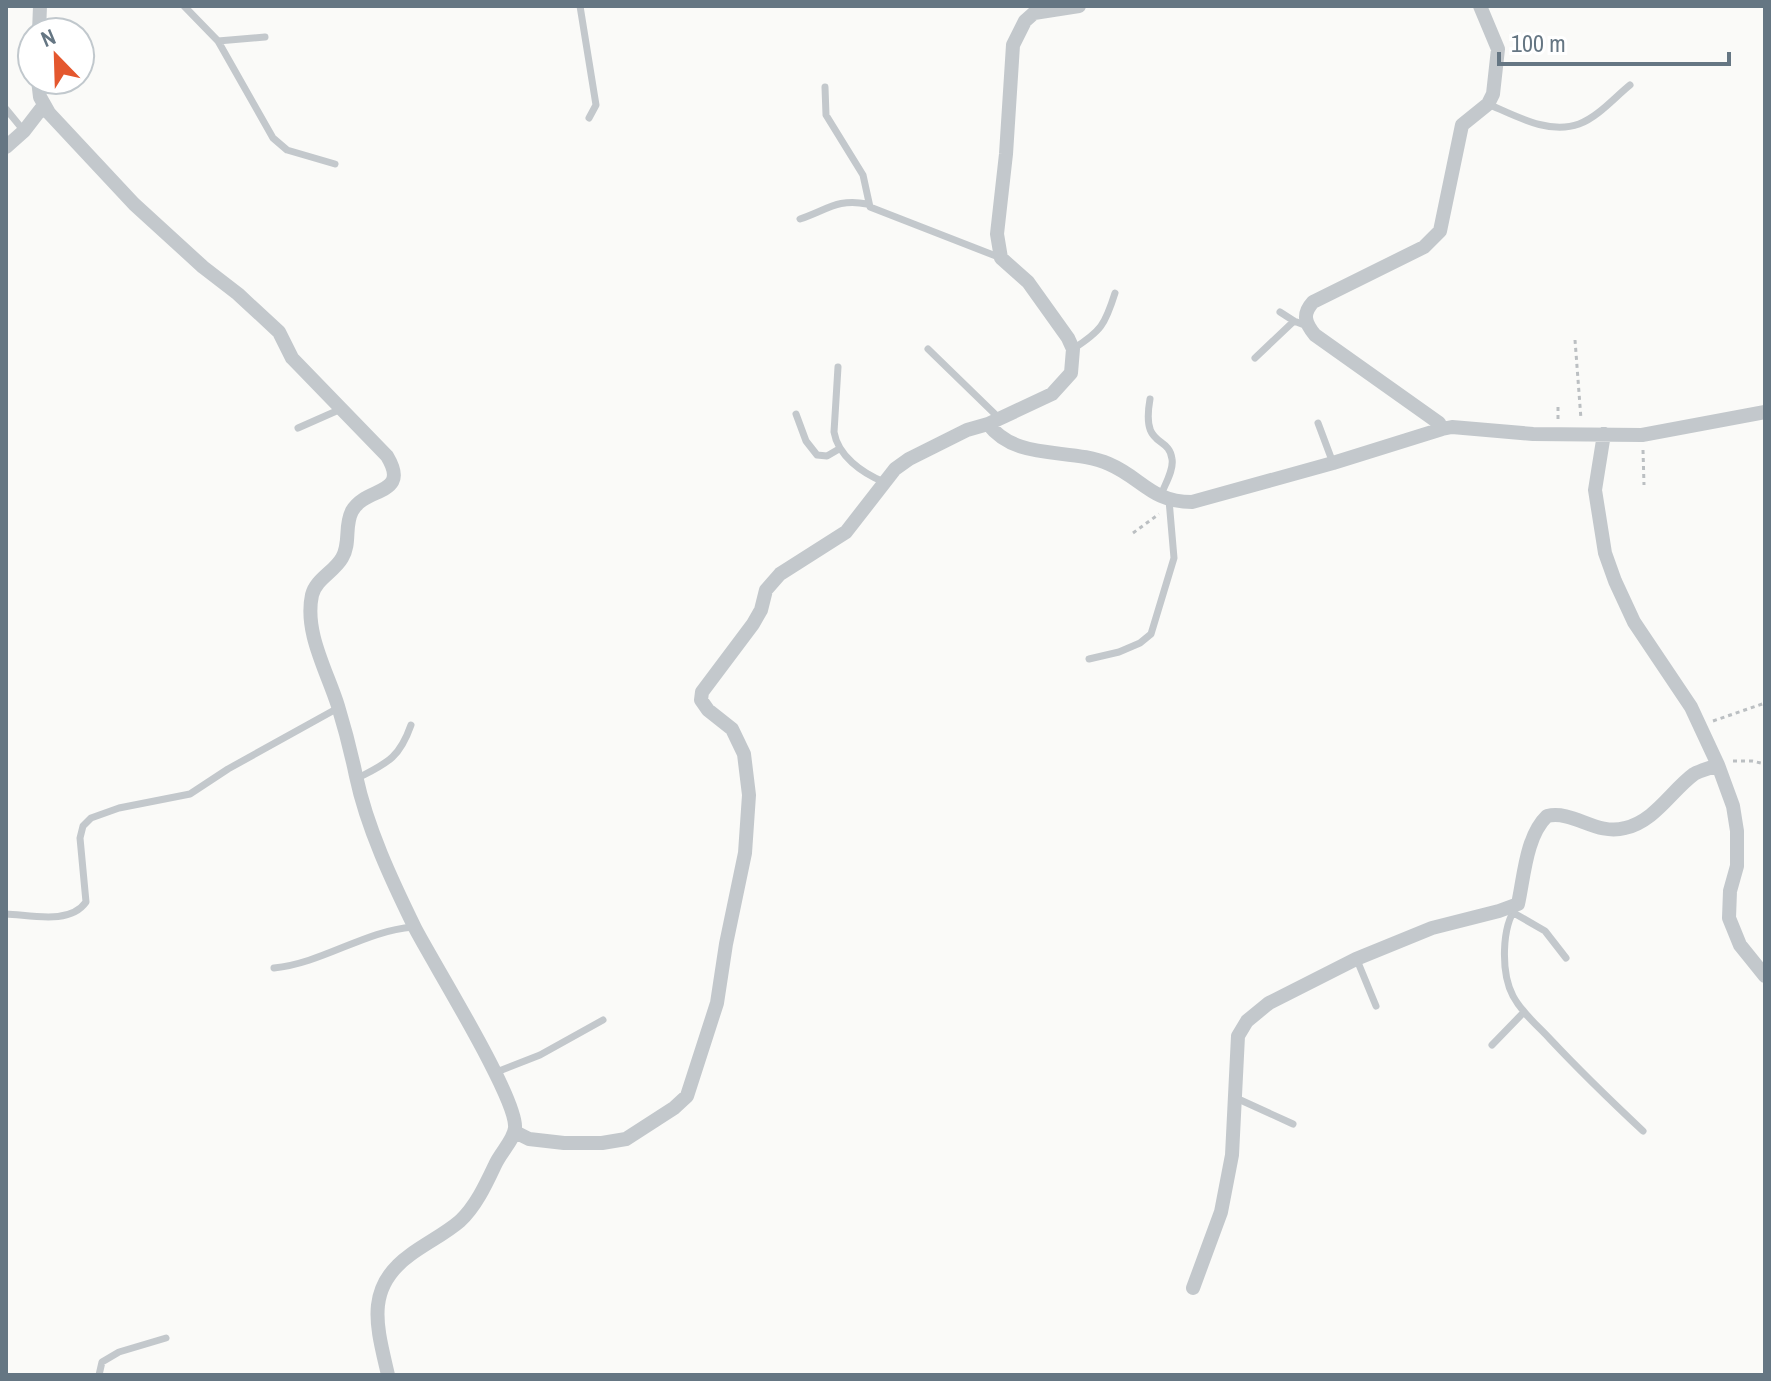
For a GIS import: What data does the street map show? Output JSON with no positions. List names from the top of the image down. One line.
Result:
{"scale_bar":"100 m","north":"top left"}
